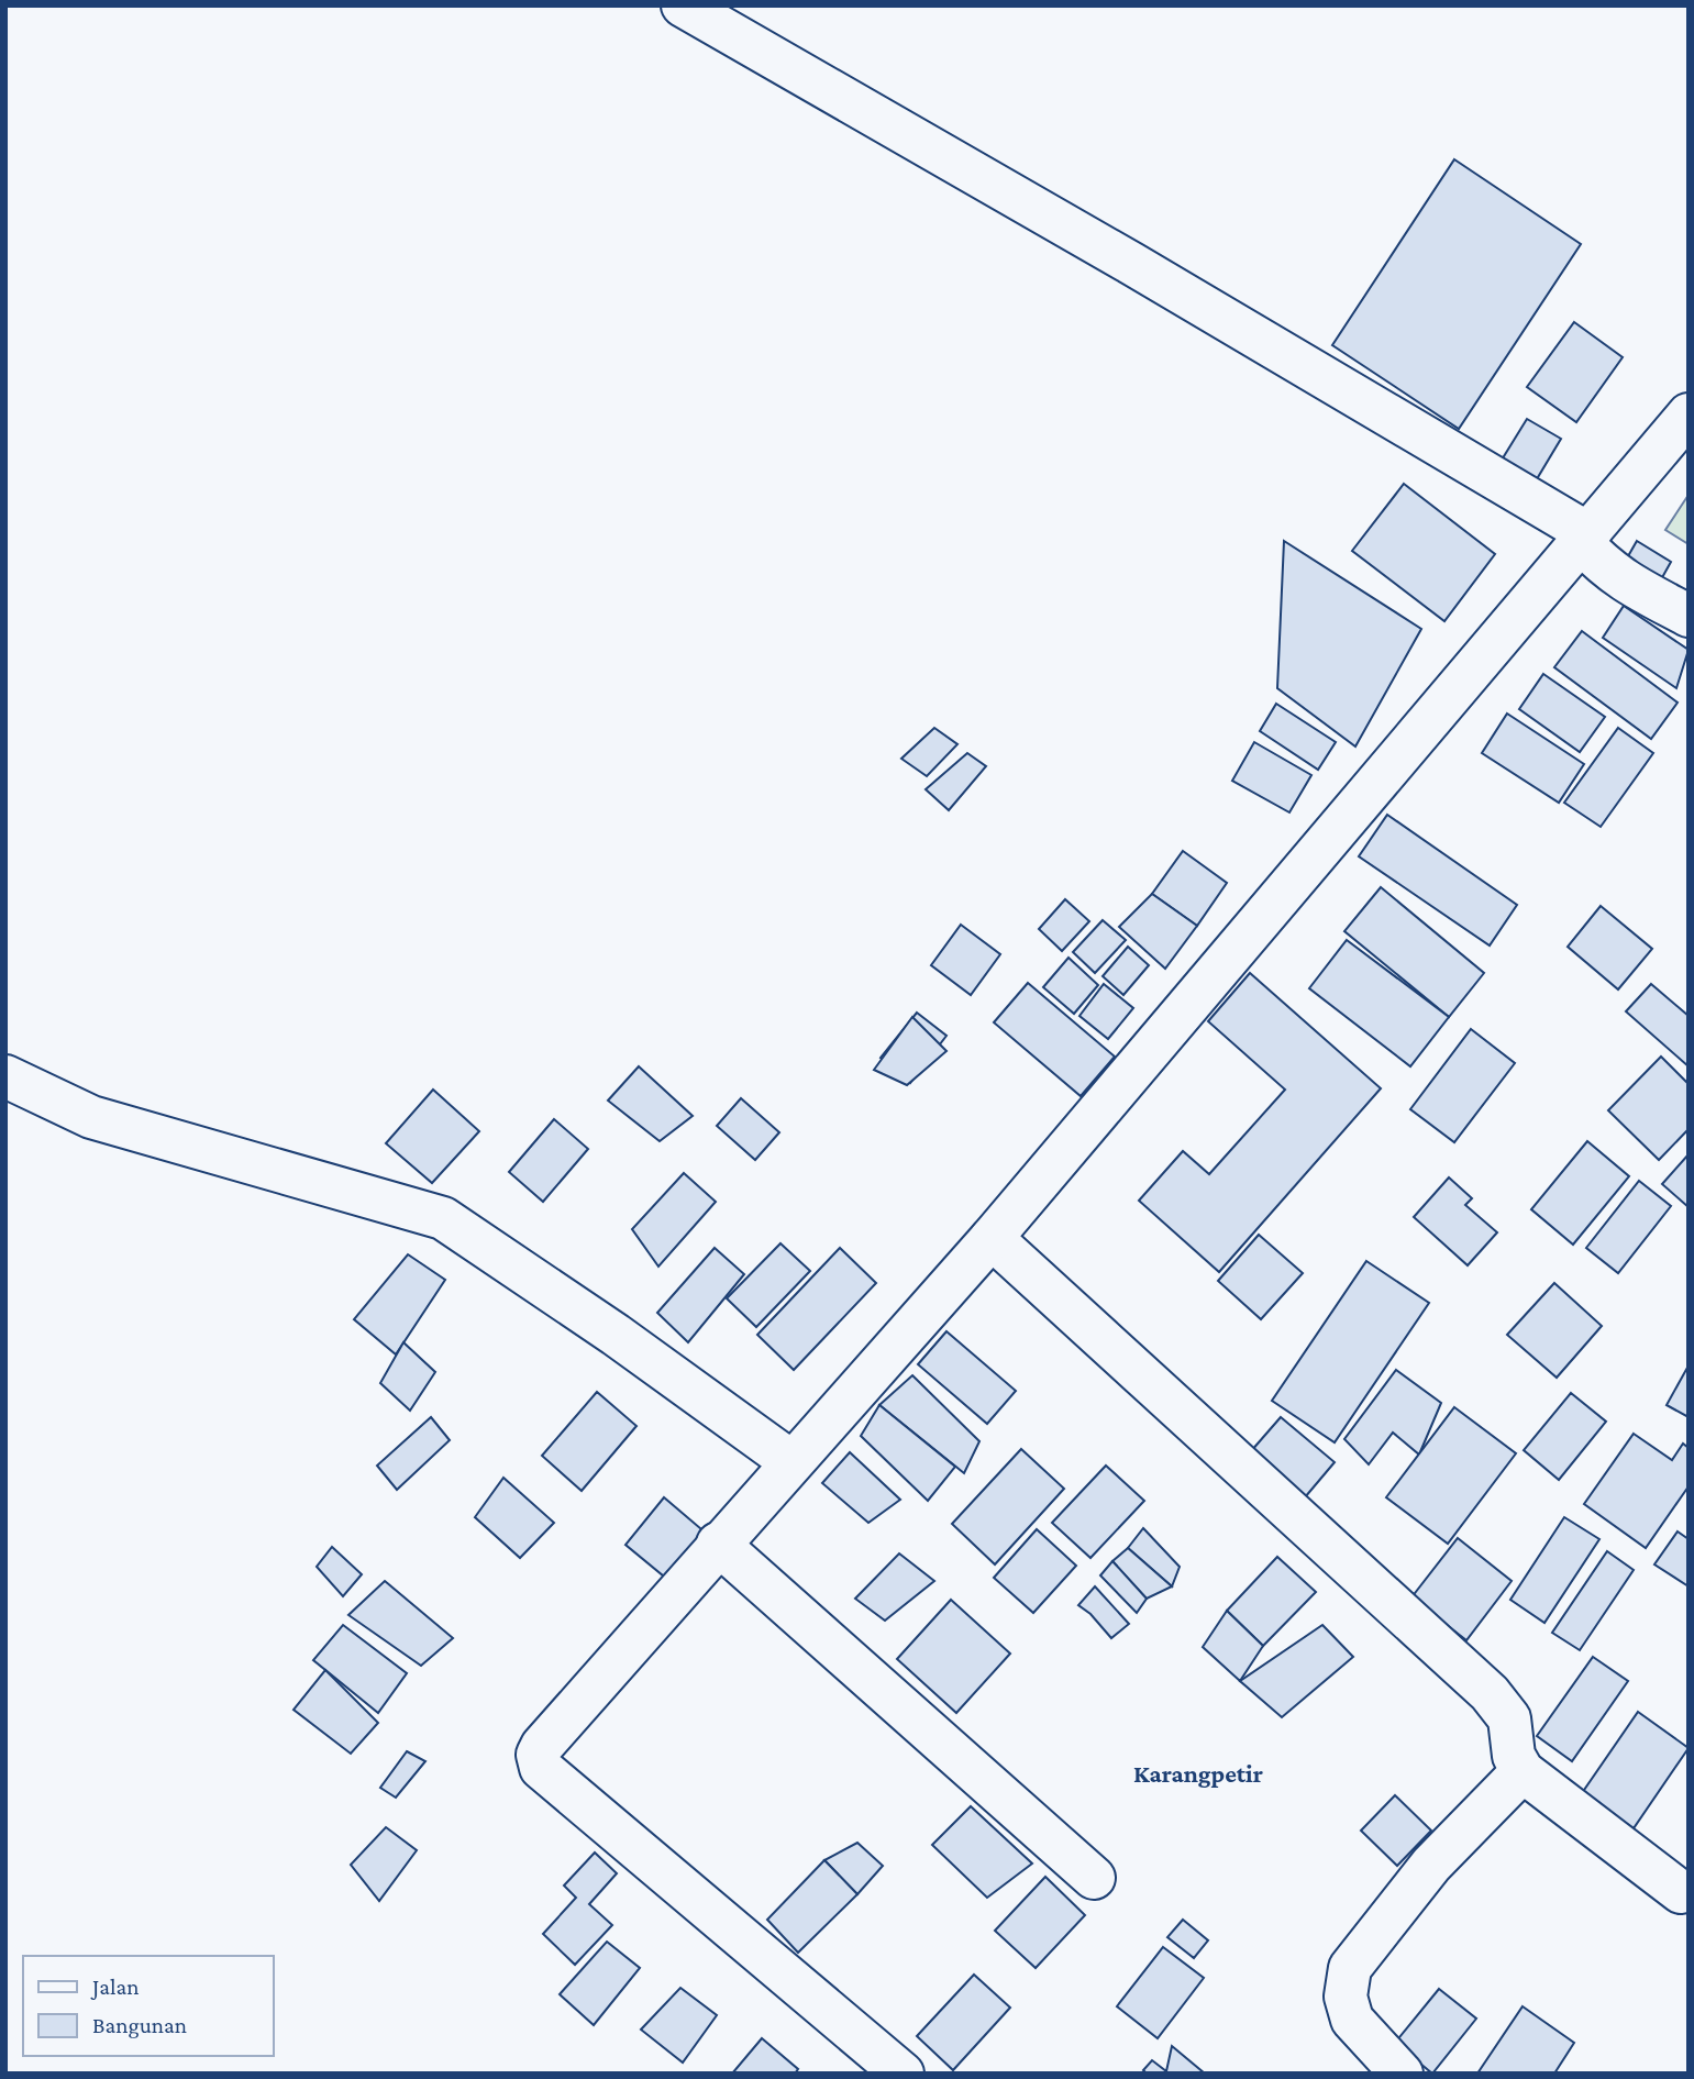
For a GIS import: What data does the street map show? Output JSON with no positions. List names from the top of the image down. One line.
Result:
{"districts":["Karangpetir"],"legend":["Jalan","Bangunan"]}
